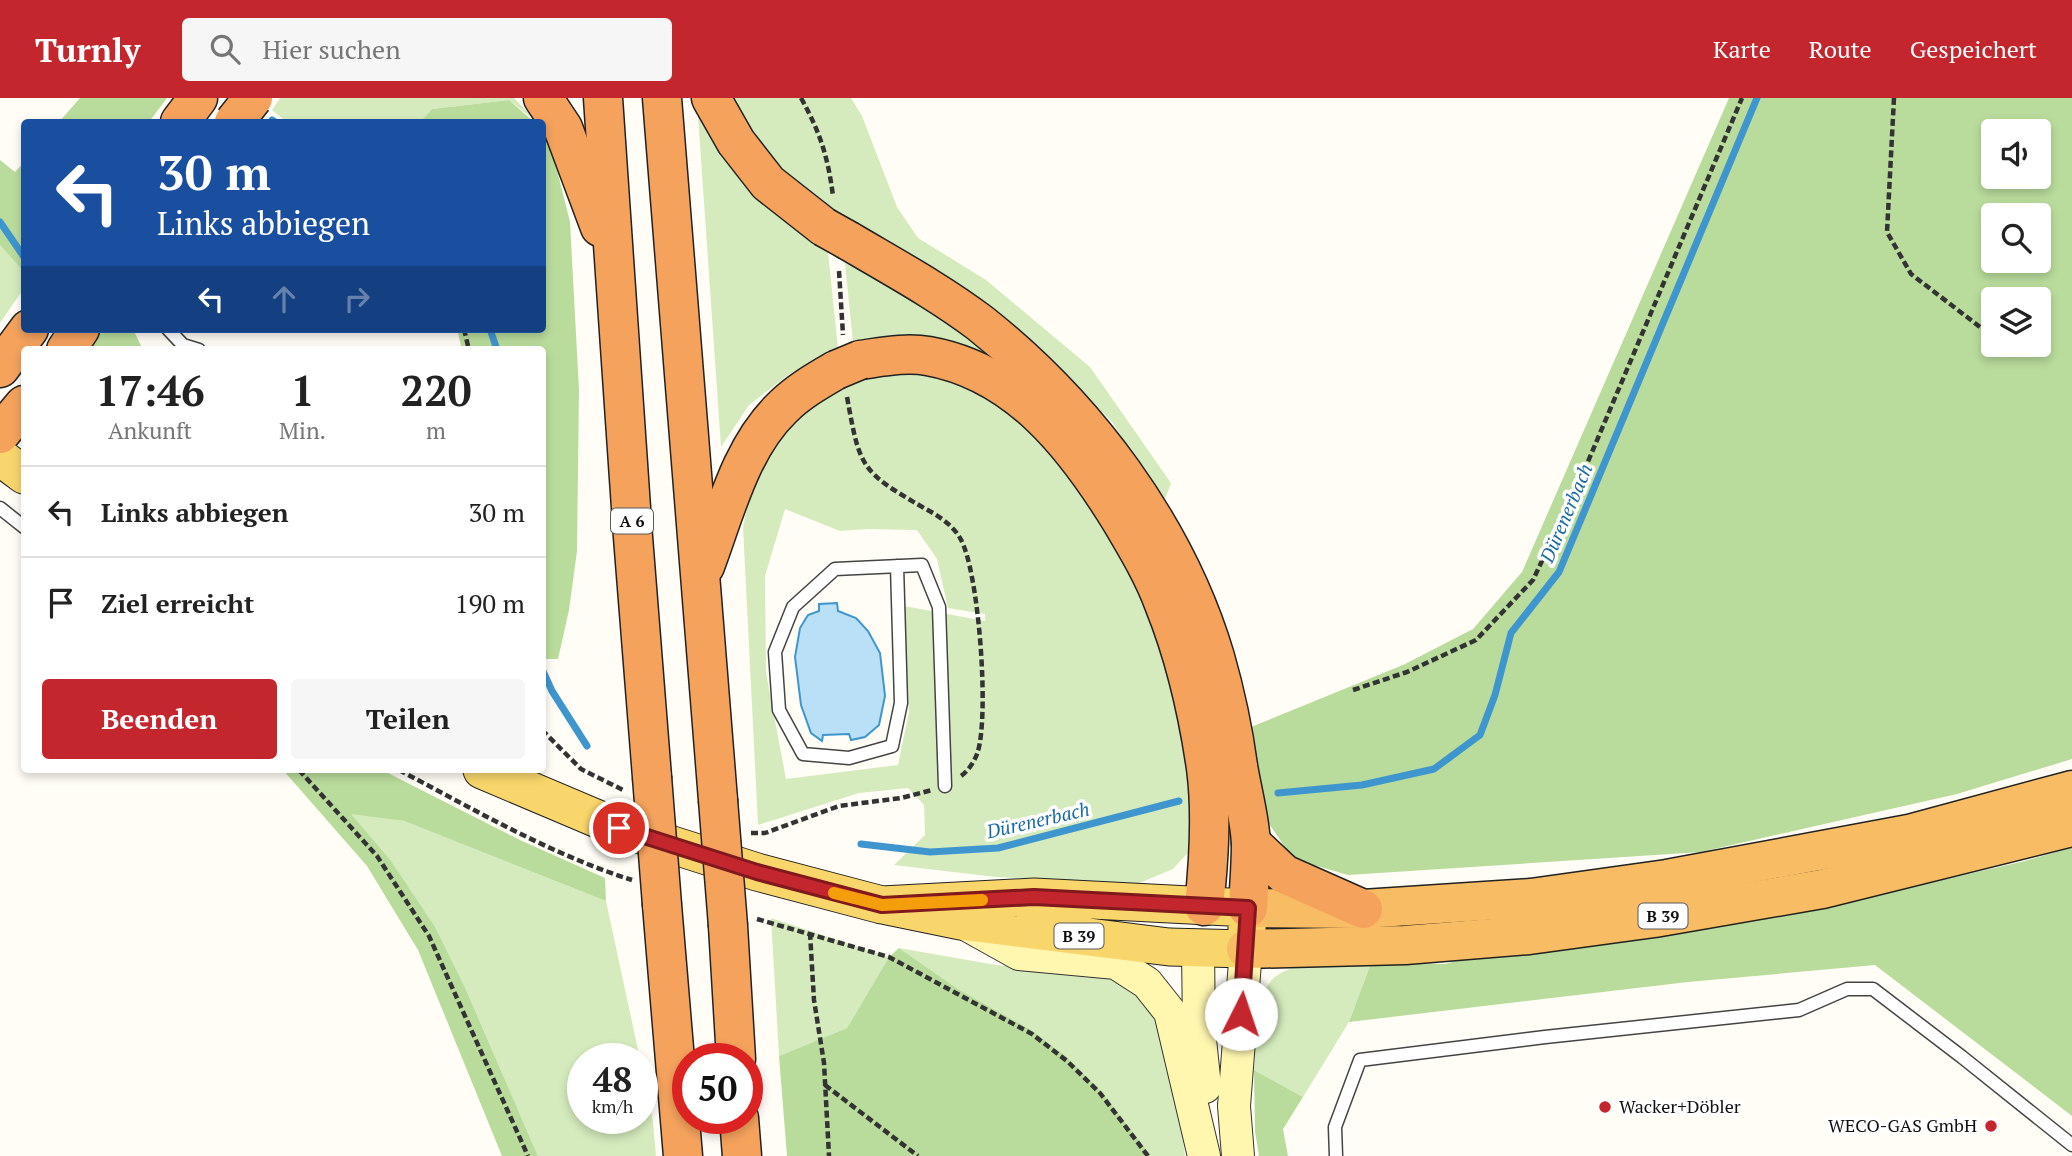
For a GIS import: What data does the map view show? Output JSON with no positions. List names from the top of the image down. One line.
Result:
{"streets":{"highway":["A 6","B 39"]},"water":["Dürenerbach"],"places":["Wacker+Döbler","WECO-GAS GmbH"],"page":{"header":"Turnly","search":"Hier suchen","nav":["Karte","Route","Gespeichert"],"turn":["30 m","Links abbiegen"],"eta":["17:46","Ankunft","1","Min.","220","m"],"list":[{"name":"Links abbiegen","value":"30 m"},{"name":"Ziel erreicht","value":"190 m"}],"buttons":["Beenden","Teilen"],"speed":"48 km/h","limit":"50"}}
